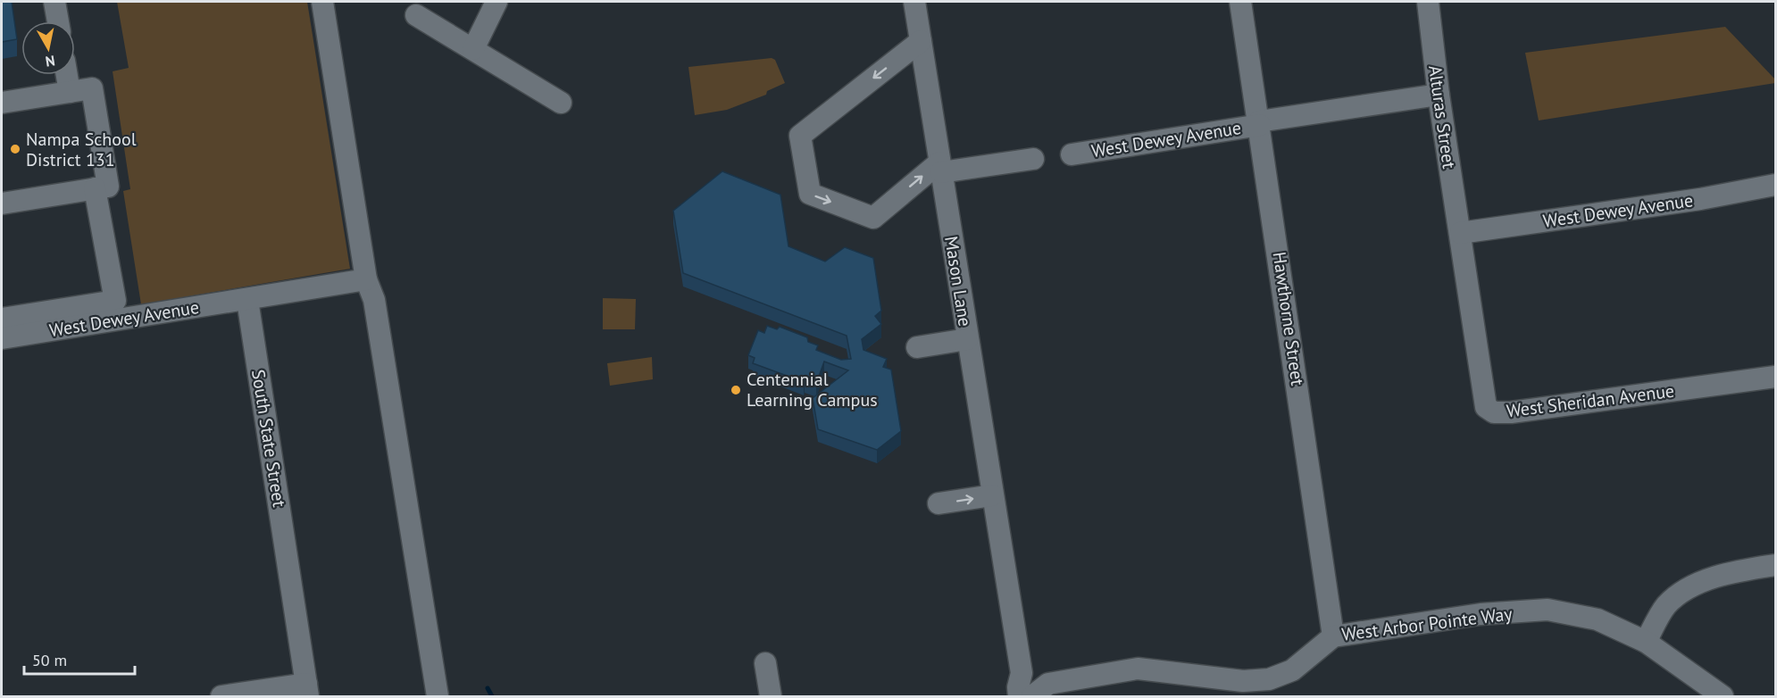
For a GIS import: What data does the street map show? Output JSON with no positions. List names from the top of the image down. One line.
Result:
{"streets":{"street":["Alturas Street","West Dewey Avenue","Mason Lane","Hawthorne Street","West Sheridan Avenue","South State Street","West Arbor Pointe Way"]},"crossings":[["Alturas Street","West Dewey Avenue"],["Alturas Street","West Sheridan Avenue"],["West Dewey Avenue","Hawthorne Street"],["West Dewey Avenue","West Sheridan Avenue"],["West Dewey Avenue","South State Street"],["Hawthorne Street","West Arbor Pointe Way"]],"places":["Nampa School District 131","Centennial Learning Campus"],"scale_bar":"50 m","north":"bottom"}
